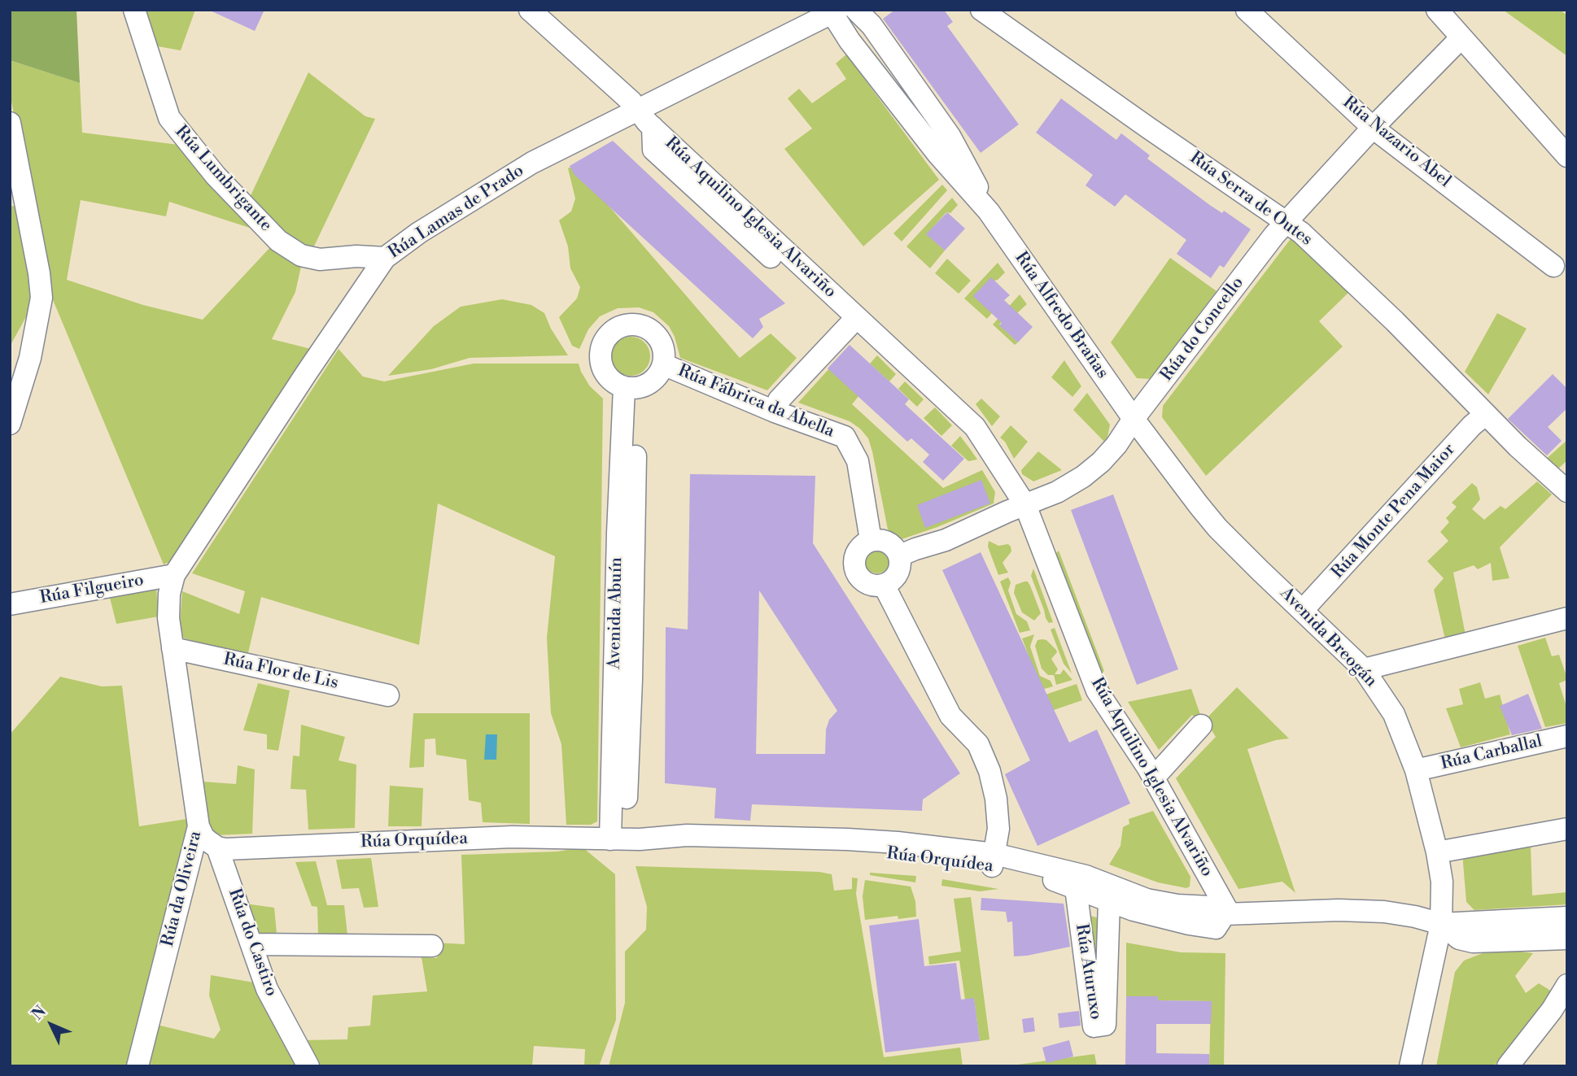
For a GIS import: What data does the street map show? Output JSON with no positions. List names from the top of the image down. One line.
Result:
{"streets":{"street":["Rúa Nazario Abel","Rúa Lumbrigante","Rúa Serra de Outes","Rúa Lamas de Prado","Rúa Aquilino Iglesia Alvariño","Rúa Alfredo Brañas","Rúa do Concello","Rúa Fábrica da Abella","Rúa Monte Pena Maior","Rúa Filgueiro","Avenida Abuín","Avenida Breogán","Rúa Flor de Lis","Rúa Carballal","Rúa Orquídea","Rúa da Oliveira","Rúa do Castiro","Rúa Aturuxo"]},"crossings":[["Rúa Nazario Abel","Rúa do Concello"],["Rúa Lumbrigante","Rúa Lamas de Prado"],["Rúa Serra de Outes","Rúa do Concello"],["Rúa Serra de Outes","Rúa Monte Pena Maior"],["Rúa Lamas de Prado","Rúa Aquilino Iglesia Alvariño"],["Rúa Lamas de Prado","Rúa Alfredo Brañas"],["Rúa Lamas de Prado","Rúa Filgueiro"],["Rúa Lamas de Prado","Rúa da Oliveira"],["Rúa Aquilino Iglesia Alvariño","Rúa do Concello"],["Rúa Aquilino Iglesia Alvariño","Rúa Orquídea"],["Rúa Alfredo Brañas","Rúa do Concello"],["Rúa Alfredo Brañas","Avenida Breogán"],["Rúa do Concello","Rúa Fábrica da Abella"],["Rúa do Concello","Avenida Breogán"],["Rúa Fábrica da Abella","Avenida Abuín"],["Rúa Monte Pena Maior","Avenida Breogán"],["Rúa Filgueiro","Rúa da Oliveira"],["Avenida Abuín","Rúa Orquídea"],["Avenida Breogán","Rúa Carballal"],["Avenida Breogán","Rúa Orquídea"],["Rúa Flor de Lis","Rúa da Oliveira"],["Rúa Orquídea","Rúa do Castiro"],["Rúa Orquídea","Rúa Aturuxo"]],"north":"top left"}
